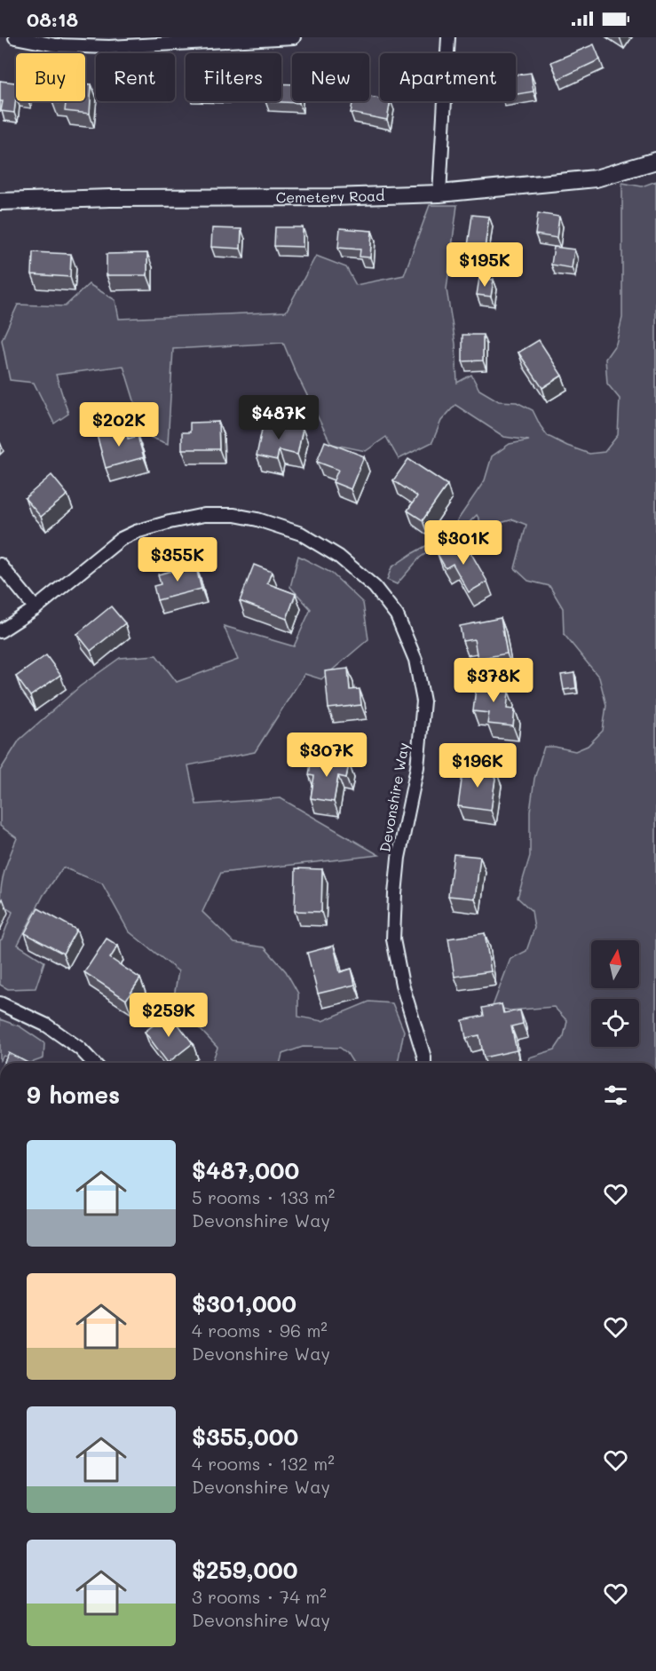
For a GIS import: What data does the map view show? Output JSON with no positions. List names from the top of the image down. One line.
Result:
{"streets":{"street":["Cemetery Road","Devonshire Way"]},"north":"top","page":{"status":"08:18","chip":["Buy","Rent","Filters","New","Apartment"],"price":["$195K","$487K","$202K","$301K","$355K","$378K","$307K","$196K","$259K"],"heading":"9 homes","list":[{"name":"$487,000","note":"5 rooms · 133 m² · Devonshire Way"},{"name":"$301,000","note":"4 rooms · 96 m² · Devonshire Way"},{"name":"$355,000","note":"4 rooms · 132 m² · Devonshire Way"},{"name":"$259,000","note":"3 rooms · 74 m² · Devonshire Way"}]}}
